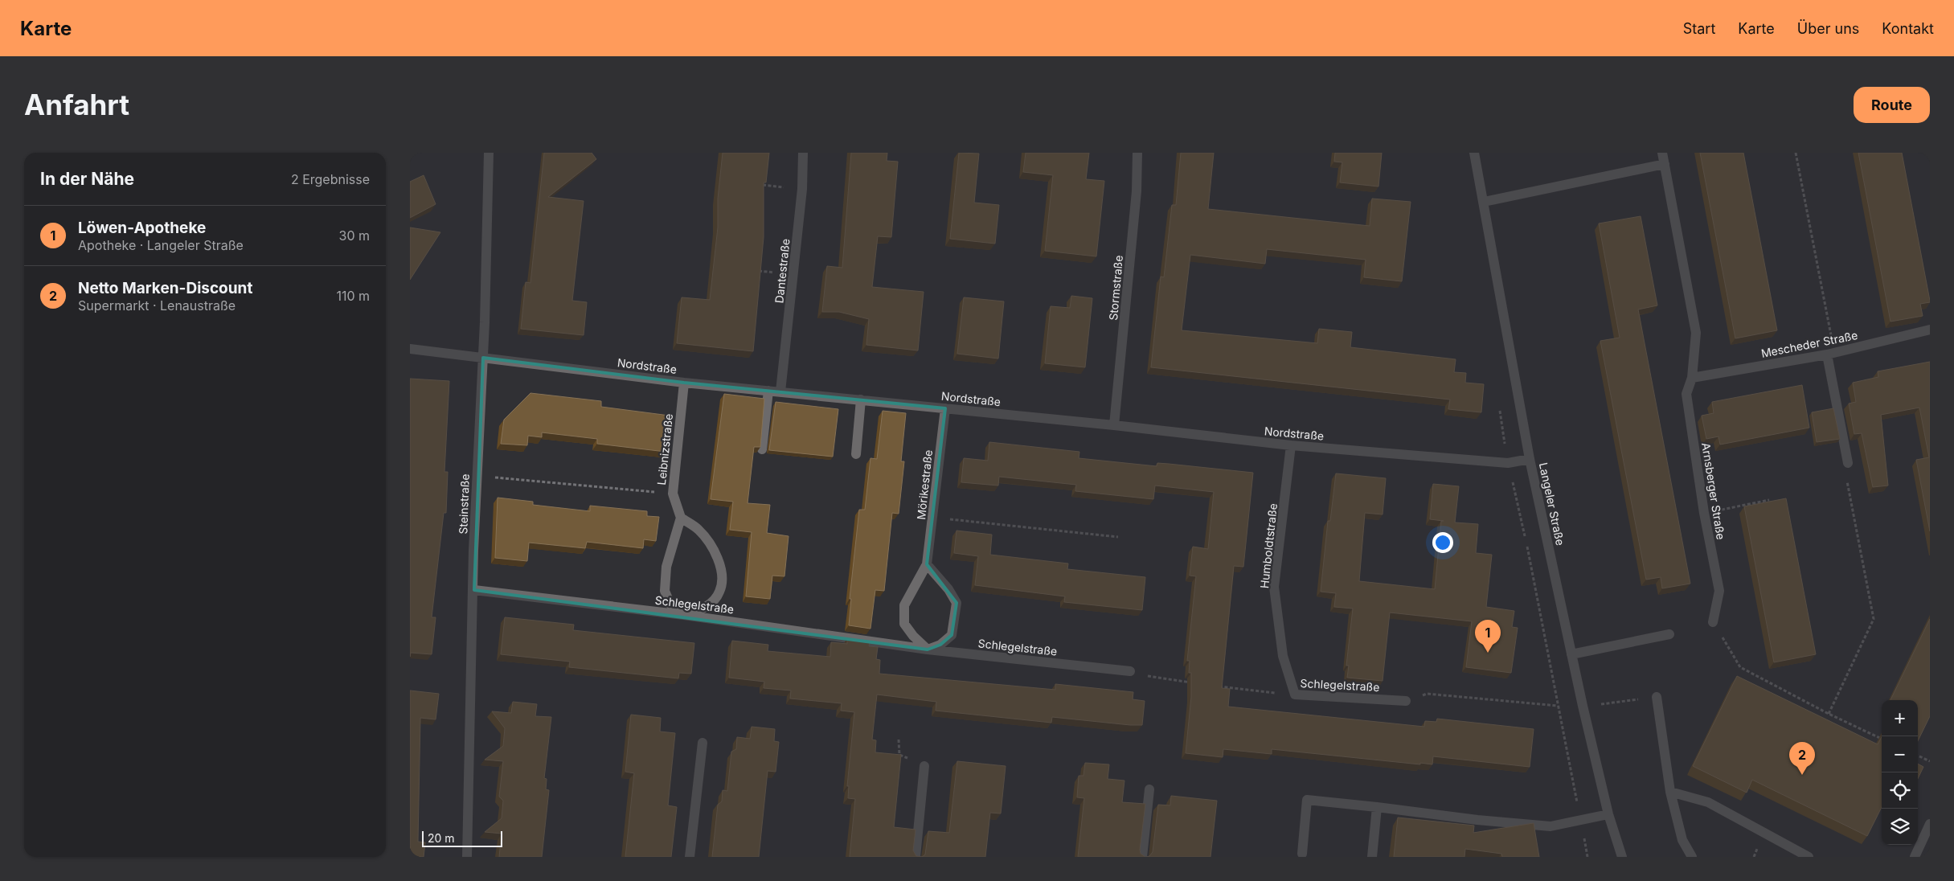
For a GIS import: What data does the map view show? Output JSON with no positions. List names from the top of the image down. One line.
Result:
{"streets":{"street":["Dantestraße","Stormstraße","Mescheder Straße","Nordstraße","Leibnizstraße","Mörikestraße","Arnsberger Straße","Steinstraße","Langeler Straße","Humboldtstraße","Schlegelstraße"]},"crossings":[["Dantestraße","Nordstraße"],["Stormstraße","Nordstraße"],["Mescheder Straße","Arnsberger Straße"],["Nordstraße","Leibnizstraße"],["Nordstraße","Mörikestraße"],["Nordstraße","Steinstraße"],["Nordstraße","Langeler Straße"],["Nordstraße","Humboldtstraße"],["Mörikestraße","Schlegelstraße"],["Steinstraße","Schlegelstraße"],["Humboldtstraße","Schlegelstraße"]],"scale_bar":"20 m","page":{"header":"Karte","nav":["Start","Karte","Über uns","Kontakt"],"buttons":"Route","title":"Anfahrt","heading":["In der Nähe","2 Ergebnisse"],"list":[{"mark":"1","name":"Löwen-Apotheke","note":"Apotheke · Langeler Straße","value":"30 m"},{"mark":"2","name":"Netto Marken-Discount","note":"Supermarkt · Lenaustraße","value":"110 m"}],"pins":["1","2"],"map_buttons":["+","−"],"scale":"20 m"}}
